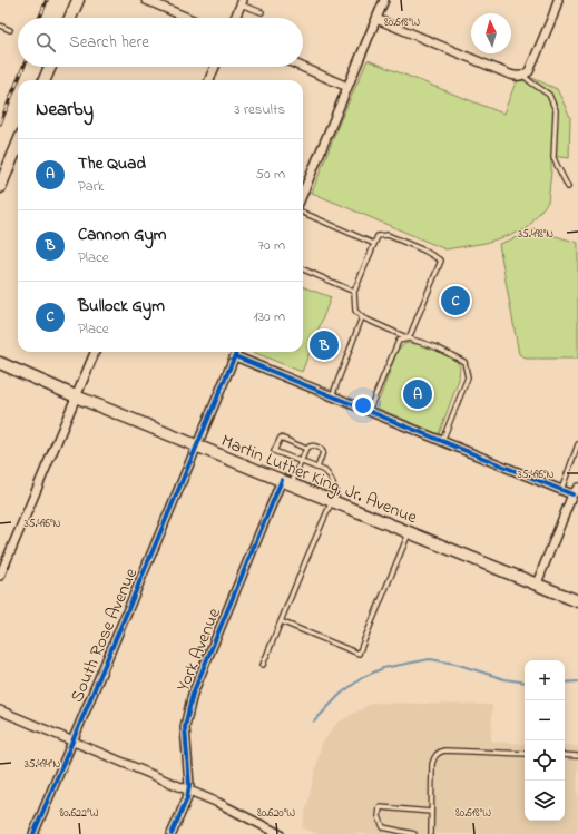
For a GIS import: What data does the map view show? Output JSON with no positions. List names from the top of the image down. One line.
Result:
{"streets":{"main road":["Martin Luther King, Jr. Avenue"],"street":["South Rose Avenue","York Avenue"]},"crossings":[["Martin Luther King, Jr. Avenue","South Rose Avenue"],["Martin Luther King, Jr. Avenue","York Avenue"]],"north":"top","page":{"search":"Search here","heading":["Nearby","3 results"],"list":[{"mark":"A","name":"The Quad","note":"Park","value":"50 m"},{"mark":"B","name":"Cannon Gym","note":"Place","value":"70 m"},{"mark":"C","name":"Bullock Gym","note":"Place","value":"130 m"}],"pins":["C","B","A"],"map_buttons":["+","−"]},"coordinates":["80.618°W","35.498°N","35.496°N","35.494°N","80.622°W","80.620°W"]}
